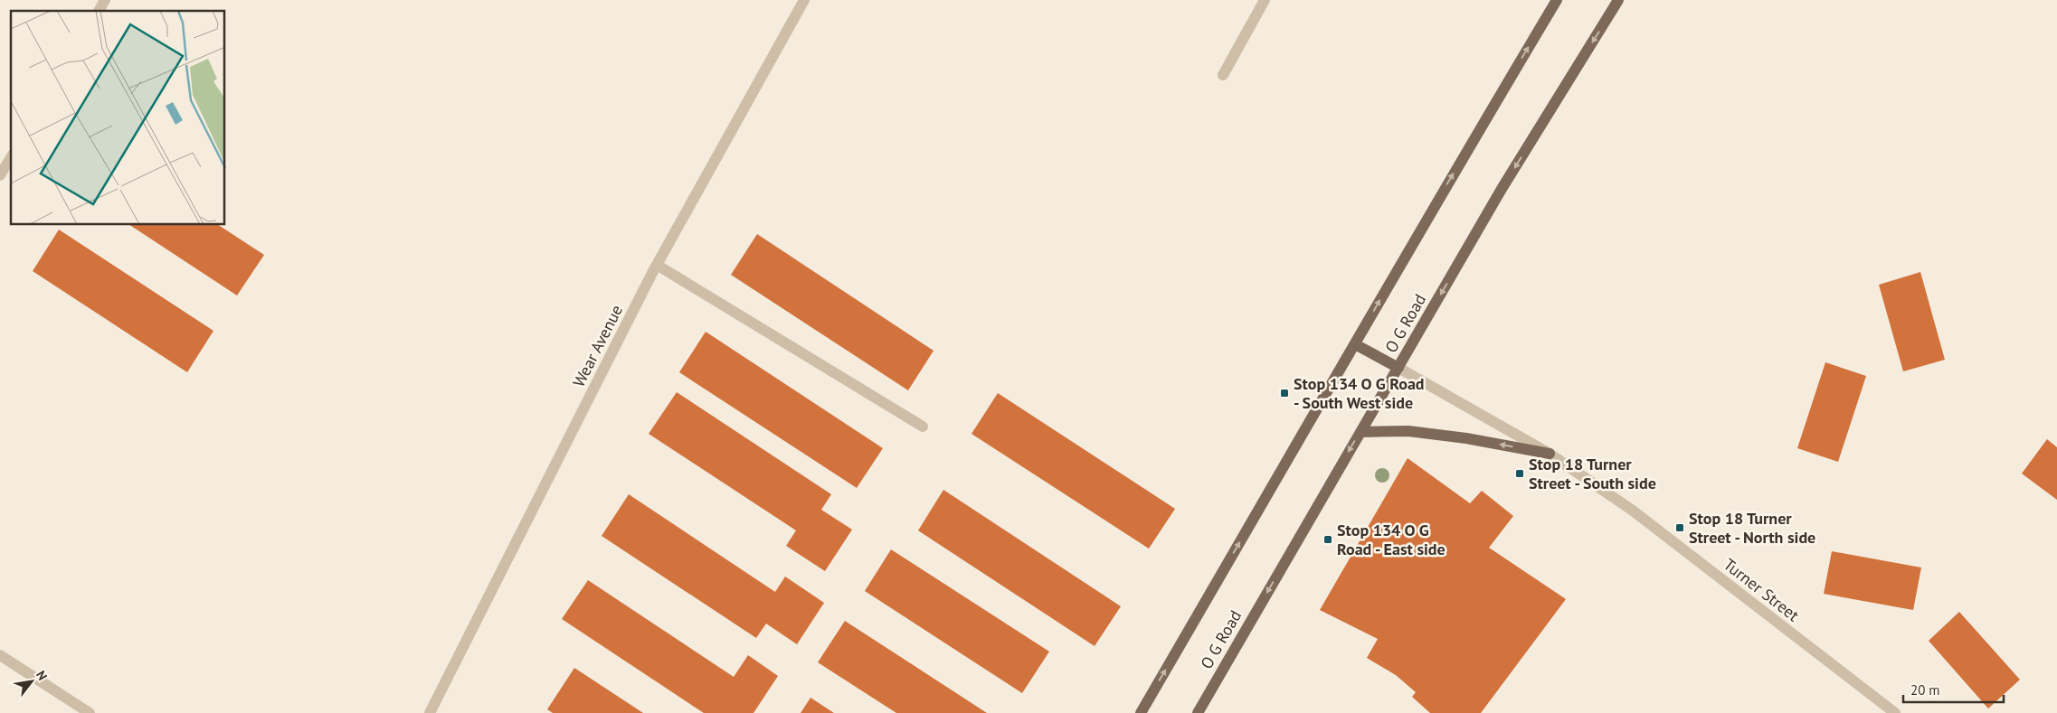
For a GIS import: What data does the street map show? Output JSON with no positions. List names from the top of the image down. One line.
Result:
{"streets":{"main road":["O G Road"],"street":["Wear Avenue","Turner Street"]},"crossings":[["O G Road","Turner Street"]],"places":{"transit":["Stop 134 O G Road - South West side","Stop 18 Turner Street - South side","Stop 18 Turner Street - North side","Stop 134 O G Road - East side"]},"scale_bar":"20 m","north":"top right"}
